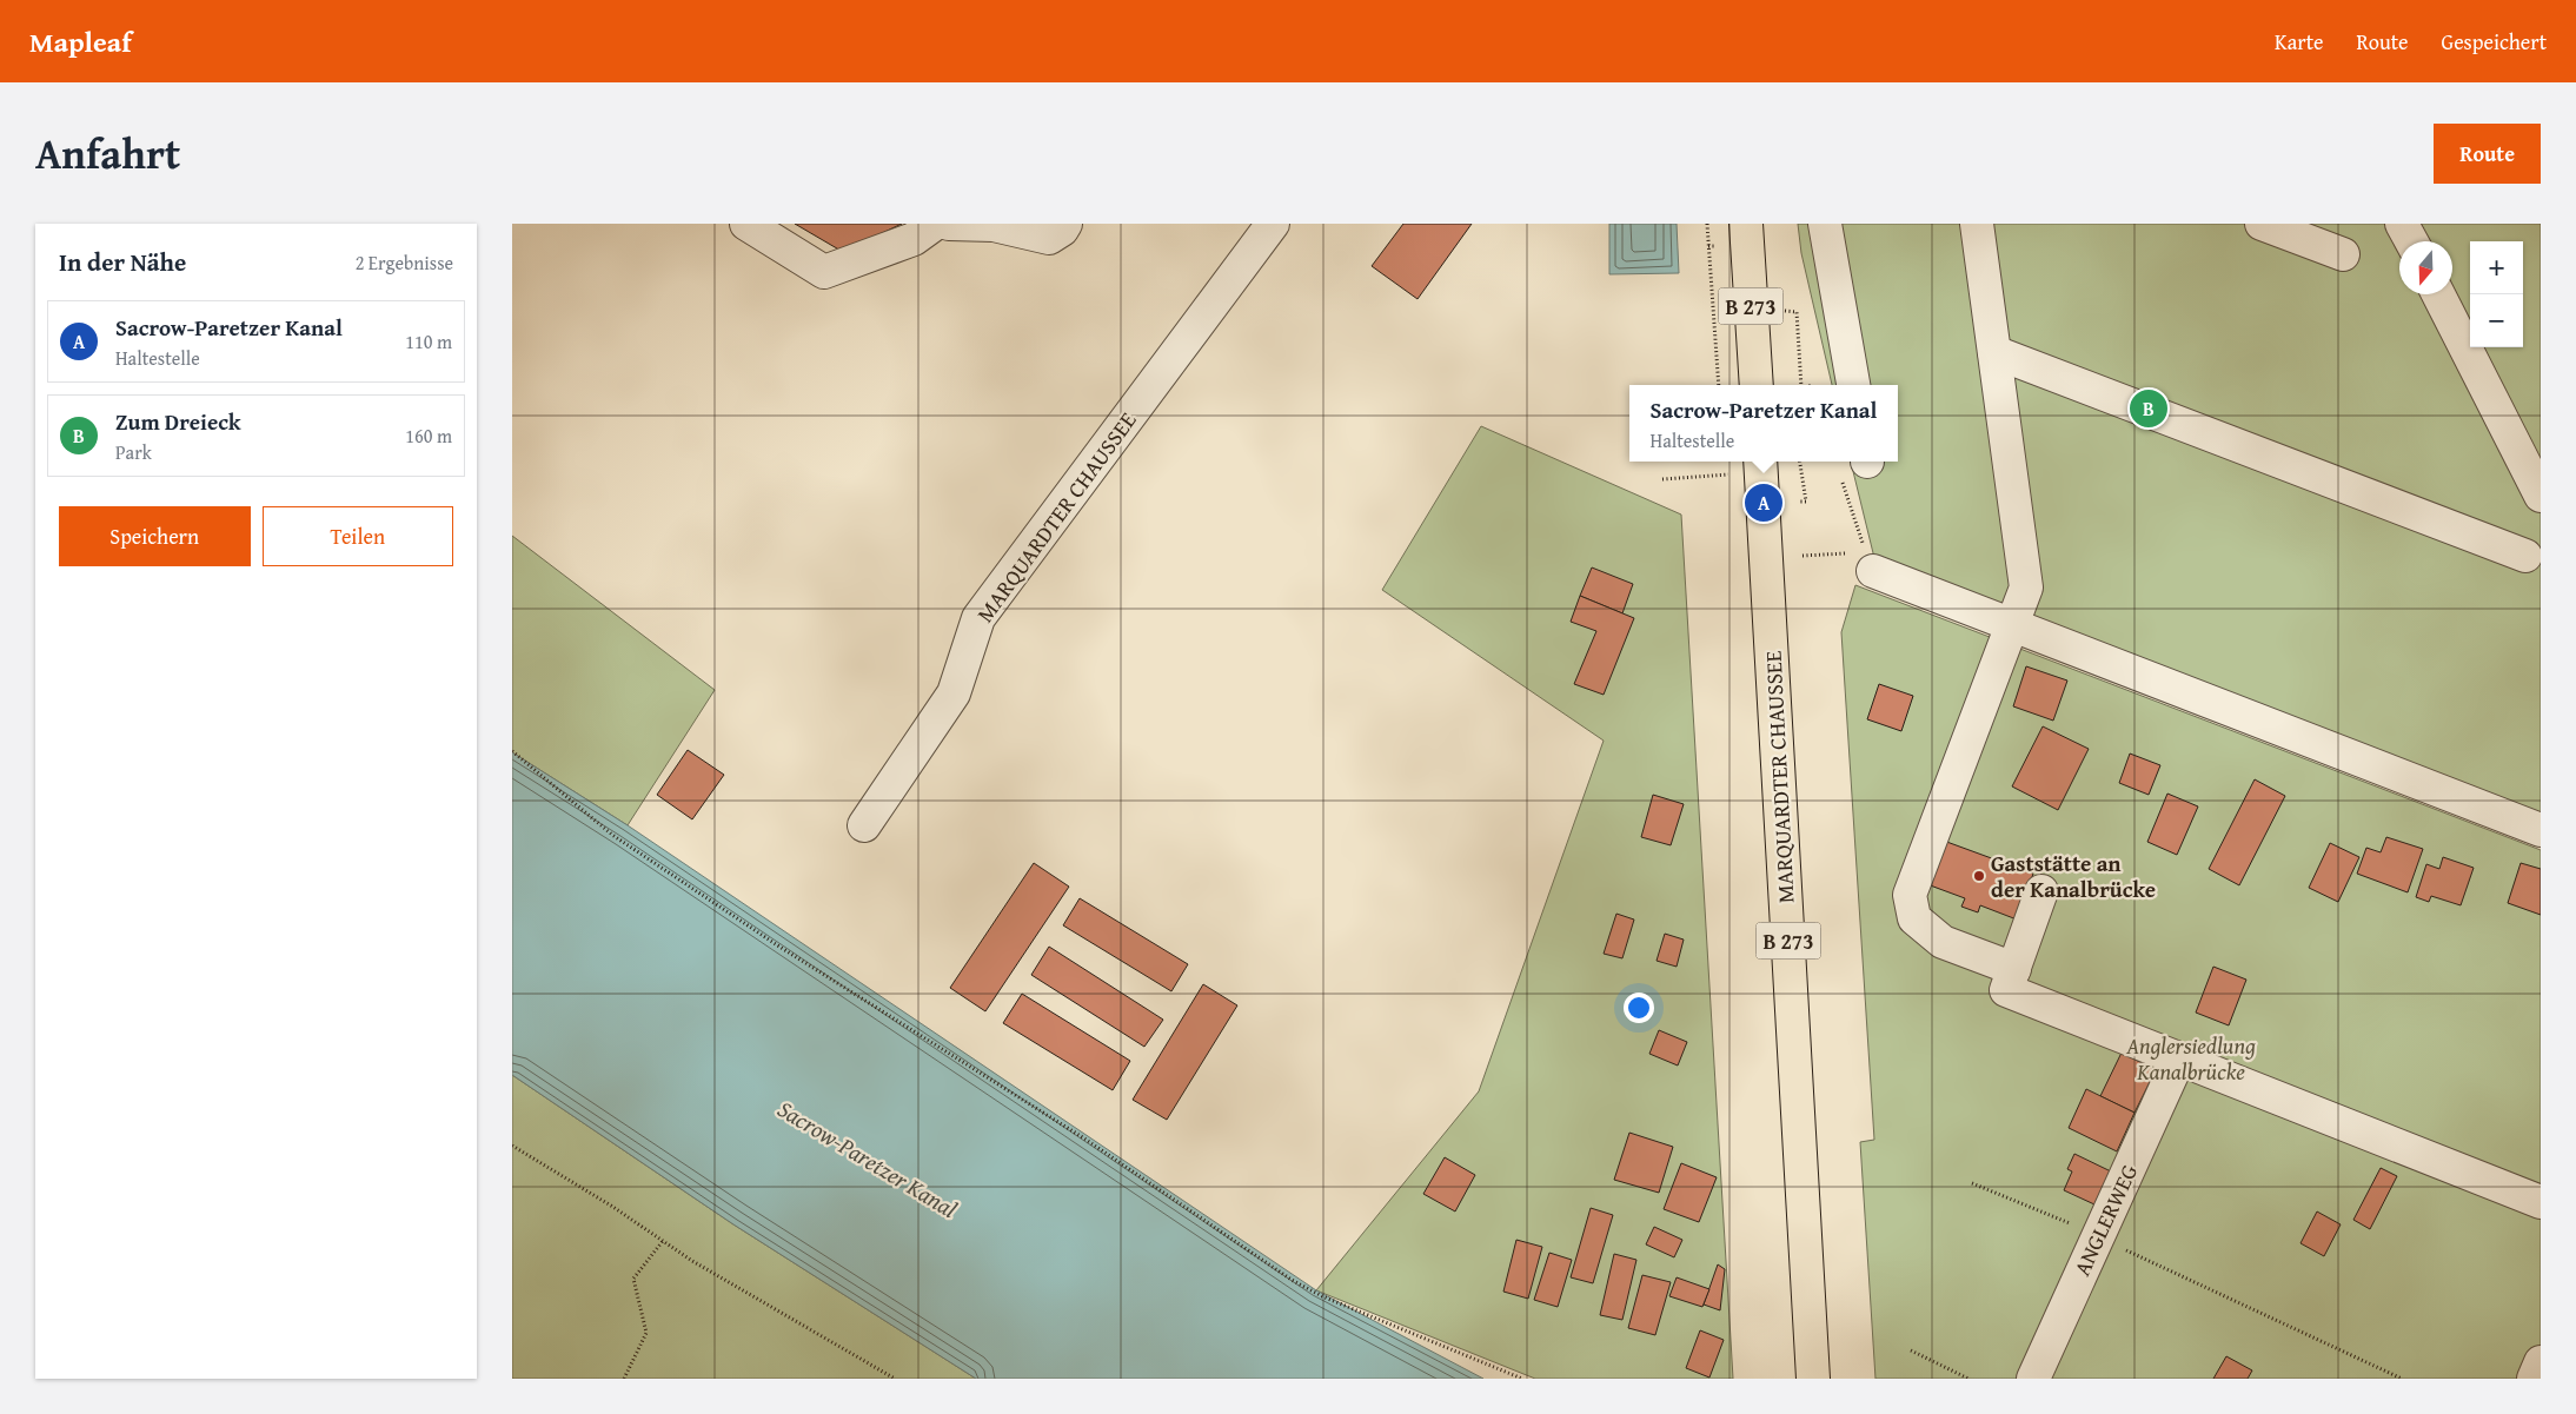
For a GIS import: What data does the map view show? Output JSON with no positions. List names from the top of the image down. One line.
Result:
{"streets":{"main road":["B 273","MARQUARDTER CHAUSSEE"],"street":["ANGLERWEG"]},"water":["Sacrow-Paretzer Kanal"],"parks":["Anglersiedlung Kanalbrücke"],"places":["Gaststätte an der Kanalbrücke"],"north":"bottom","page":{"header":"Mapleaf","nav":["Karte","Route","Gespeichert"],"title":"Anfahrt","buttons":["Route",["Speichern","Teilen"]],"heading":["In der Nähe","2 Ergebnisse"],"map_buttons":["+","−"],"list":[{"mark":"A","name":"Sacrow-Paretzer Kanal","note":"Haltestelle","value":"110 m"},{"mark":"B","name":"Zum Dreieck","note":"Park","value":"160 m"}],"popup":["Sacrow-Paretzer Kanal","Haltestelle"],"pins":["B","A"]}}
